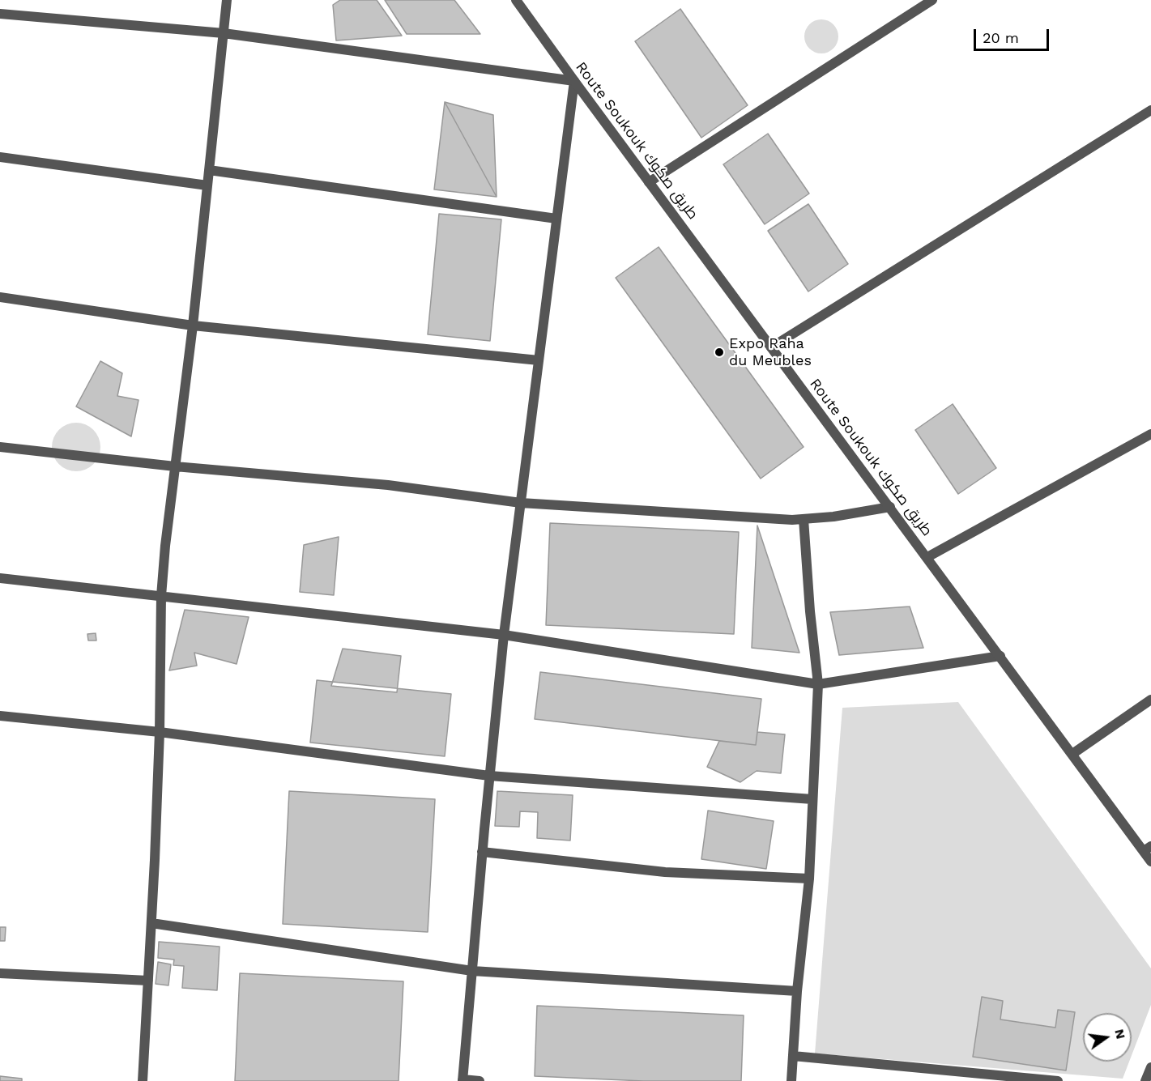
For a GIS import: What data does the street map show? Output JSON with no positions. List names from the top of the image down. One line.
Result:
{"streets":{"street":["Route Soukouk طريق صكوك"]},"places":["Expo Raha du Meubles"],"scale_bar":"20 m","north":"right"}
